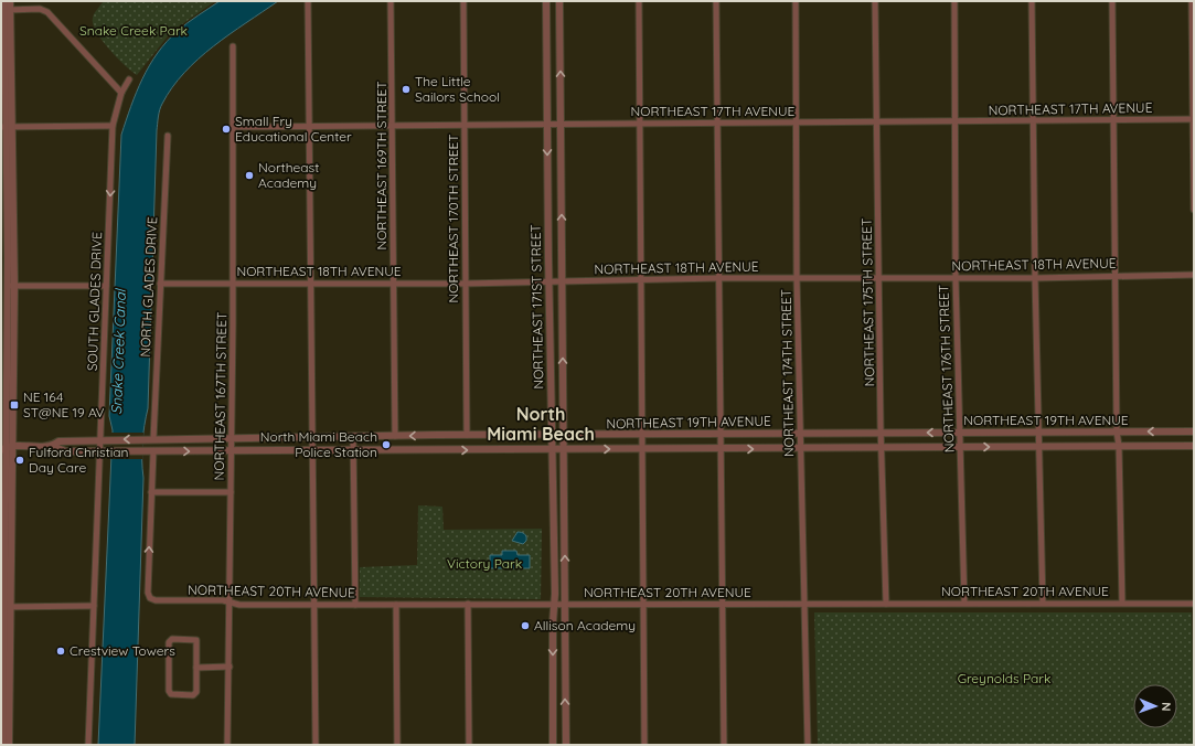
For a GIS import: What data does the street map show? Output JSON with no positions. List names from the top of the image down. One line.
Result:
{"streets":{"street":["NORTHEAST 17TH AVENUE","NORTHEAST 169TH STREET","NORTHEAST 170TH STREET","NORTHEAST 18TH AVENUE","NORTH GLADES DRIVE","SOUTH GLADES DRIVE","NORTHEAST 175TH STREET","NORTHEAST 171ST STREET","NORTHEAST 176TH STREET","NORTHEAST 174TH STREET","NORTHEAST 167TH STREET","NORTHEAST 19TH AVENUE","NORTHEAST 20TH AVENUE"]},"crossings":[["NORTHEAST 17TH AVENUE","NORTHEAST 169TH STREET"],["NORTHEAST 17TH AVENUE","NORTHEAST 170TH STREET"],["NORTHEAST 17TH AVENUE","NORTHEAST 175TH STREET"],["NORTHEAST 17TH AVENUE","NORTHEAST 171ST STREET"],["NORTHEAST 17TH AVENUE","NORTHEAST 176TH STREET"],["NORTHEAST 17TH AVENUE","NORTHEAST 174TH STREET"],["NORTHEAST 17TH AVENUE","NORTHEAST 167TH STREET"],["NORTHEAST 169TH STREET","NORTHEAST 18TH AVENUE"],["NORTHEAST 169TH STREET","NORTHEAST 19TH AVENUE"],["NORTHEAST 170TH STREET","NORTHEAST 18TH AVENUE"],["NORTHEAST 170TH STREET","NORTHEAST 19TH AVENUE"],["NORTHEAST 18TH AVENUE","NORTH GLADES DRIVE"],["NORTHEAST 18TH AVENUE","NORTHEAST 175TH STREET"],["NORTHEAST 18TH AVENUE","NORTHEAST 171ST STREET"],["NORTHEAST 18TH AVENUE","NORTHEAST 176TH STREET"],["NORTHEAST 18TH AVENUE","NORTHEAST 174TH STREET"],["NORTHEAST 18TH AVENUE","NORTHEAST 167TH STREET"],["NORTH GLADES DRIVE","NORTHEAST 19TH AVENUE"],["SOUTH GLADES DRIVE","NORTHEAST 19TH AVENUE"],["NORTHEAST 175TH STREET","NORTHEAST 19TH AVENUE"],["NORTHEAST 175TH STREET","NORTHEAST 20TH AVENUE"],["NORTHEAST 171ST STREET","NORTHEAST 19TH AVENUE"],["NORTHEAST 171ST STREET","NORTHEAST 20TH AVENUE"],["NORTHEAST 176TH STREET","NORTHEAST 19TH AVENUE"],["NORTHEAST 176TH STREET","NORTHEAST 20TH AVENUE"],["NORTHEAST 174TH STREET","NORTHEAST 19TH AVENUE"],["NORTHEAST 174TH STREET","NORTHEAST 20TH AVENUE"],["NORTHEAST 167TH STREET","NORTHEAST 19TH AVENUE"],["NORTHEAST 167TH STREET","NORTHEAST 20TH AVENUE"]],"districts":["North Miami Beach"],"water":["Snake Creek Canal"],"parks":["Snake Creek Park","Victory Park","Greynolds Park"],"places":{"other":["The Little Sailors School","Small Fry Educational Center","Northeast Academy","North Miami Beach Police Station","Fulford Christian Day Care","Allison Academy","Crestview Towers"],"transit":["NE 164 ST@NE 19 AV"]},"north":"right"}
